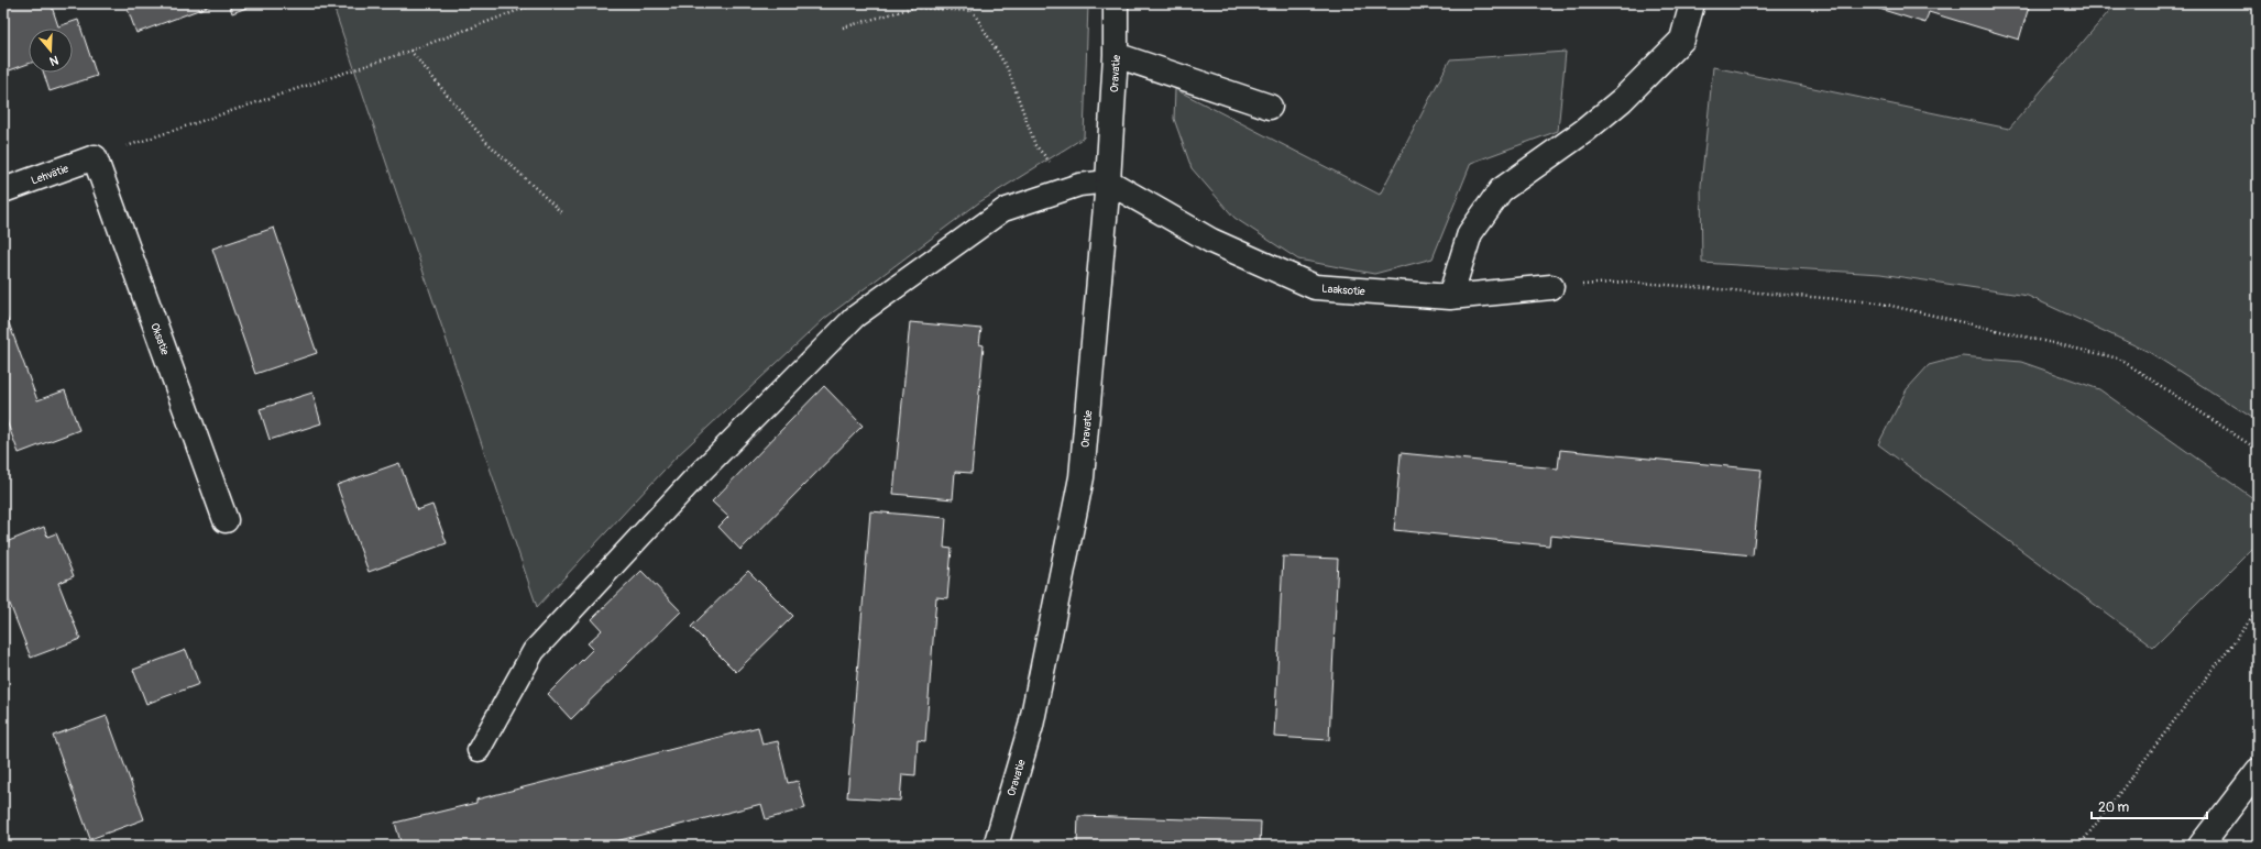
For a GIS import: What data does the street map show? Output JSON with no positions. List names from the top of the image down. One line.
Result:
{"streets":{"main road":["Oravatie","Lehvätie","Laaksotie","Oksatie"]},"crossings":[["Oravatie","Laaksotie"],["Lehvätie","Oksatie"]],"scale_bar":"20 m","north":"bottom"}
